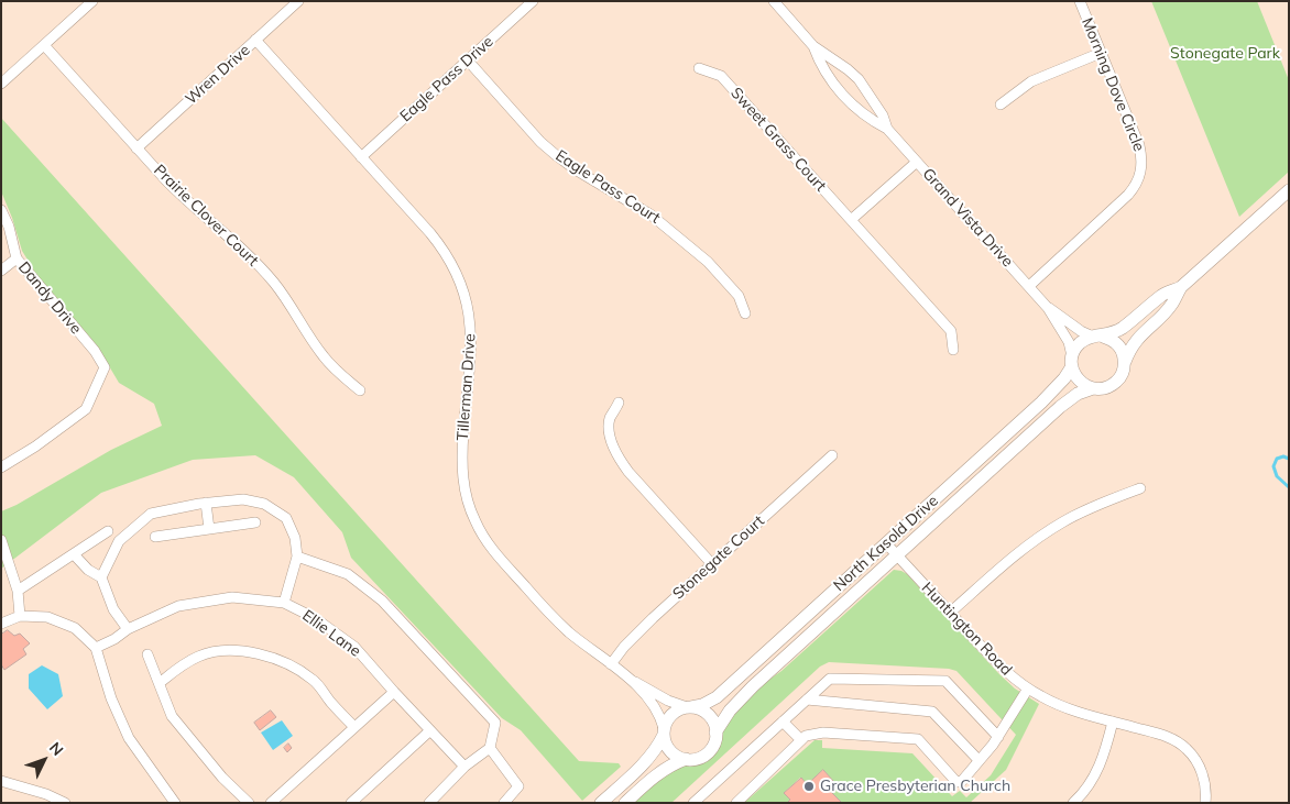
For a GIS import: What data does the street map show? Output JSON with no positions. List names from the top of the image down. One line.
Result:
{"streets":{"main road":["North Kasold Drive"],"street":["Wren Drive","Eagle Pass Drive","Morning Dove Circle","Sweet Grass Court","Eagle Pass Court","Prairie Clover Court","Grand Vista Drive","Dandy Drive","Tillerman Drive","Stonegate Court","Huntington Road","Ellie Lane"]},"crossings":[["Wren Drive","Prairie Clover Court"],["Wren Drive","Tillerman Drive"],["Eagle Pass Drive","Eagle Pass Court"],["Eagle Pass Drive","Tillerman Drive"],["Morning Dove Circle","Grand Vista Drive"],["Grand Vista Drive","North Kasold Drive"],["Tillerman Drive","North Kasold Drive"],["Tillerman Drive","Stonegate Court"],["North Kasold Drive","Huntington Road"]],"parks":["Stonegate Park"],"places":["Grace Presbyterian Church"],"north":"top right"}
